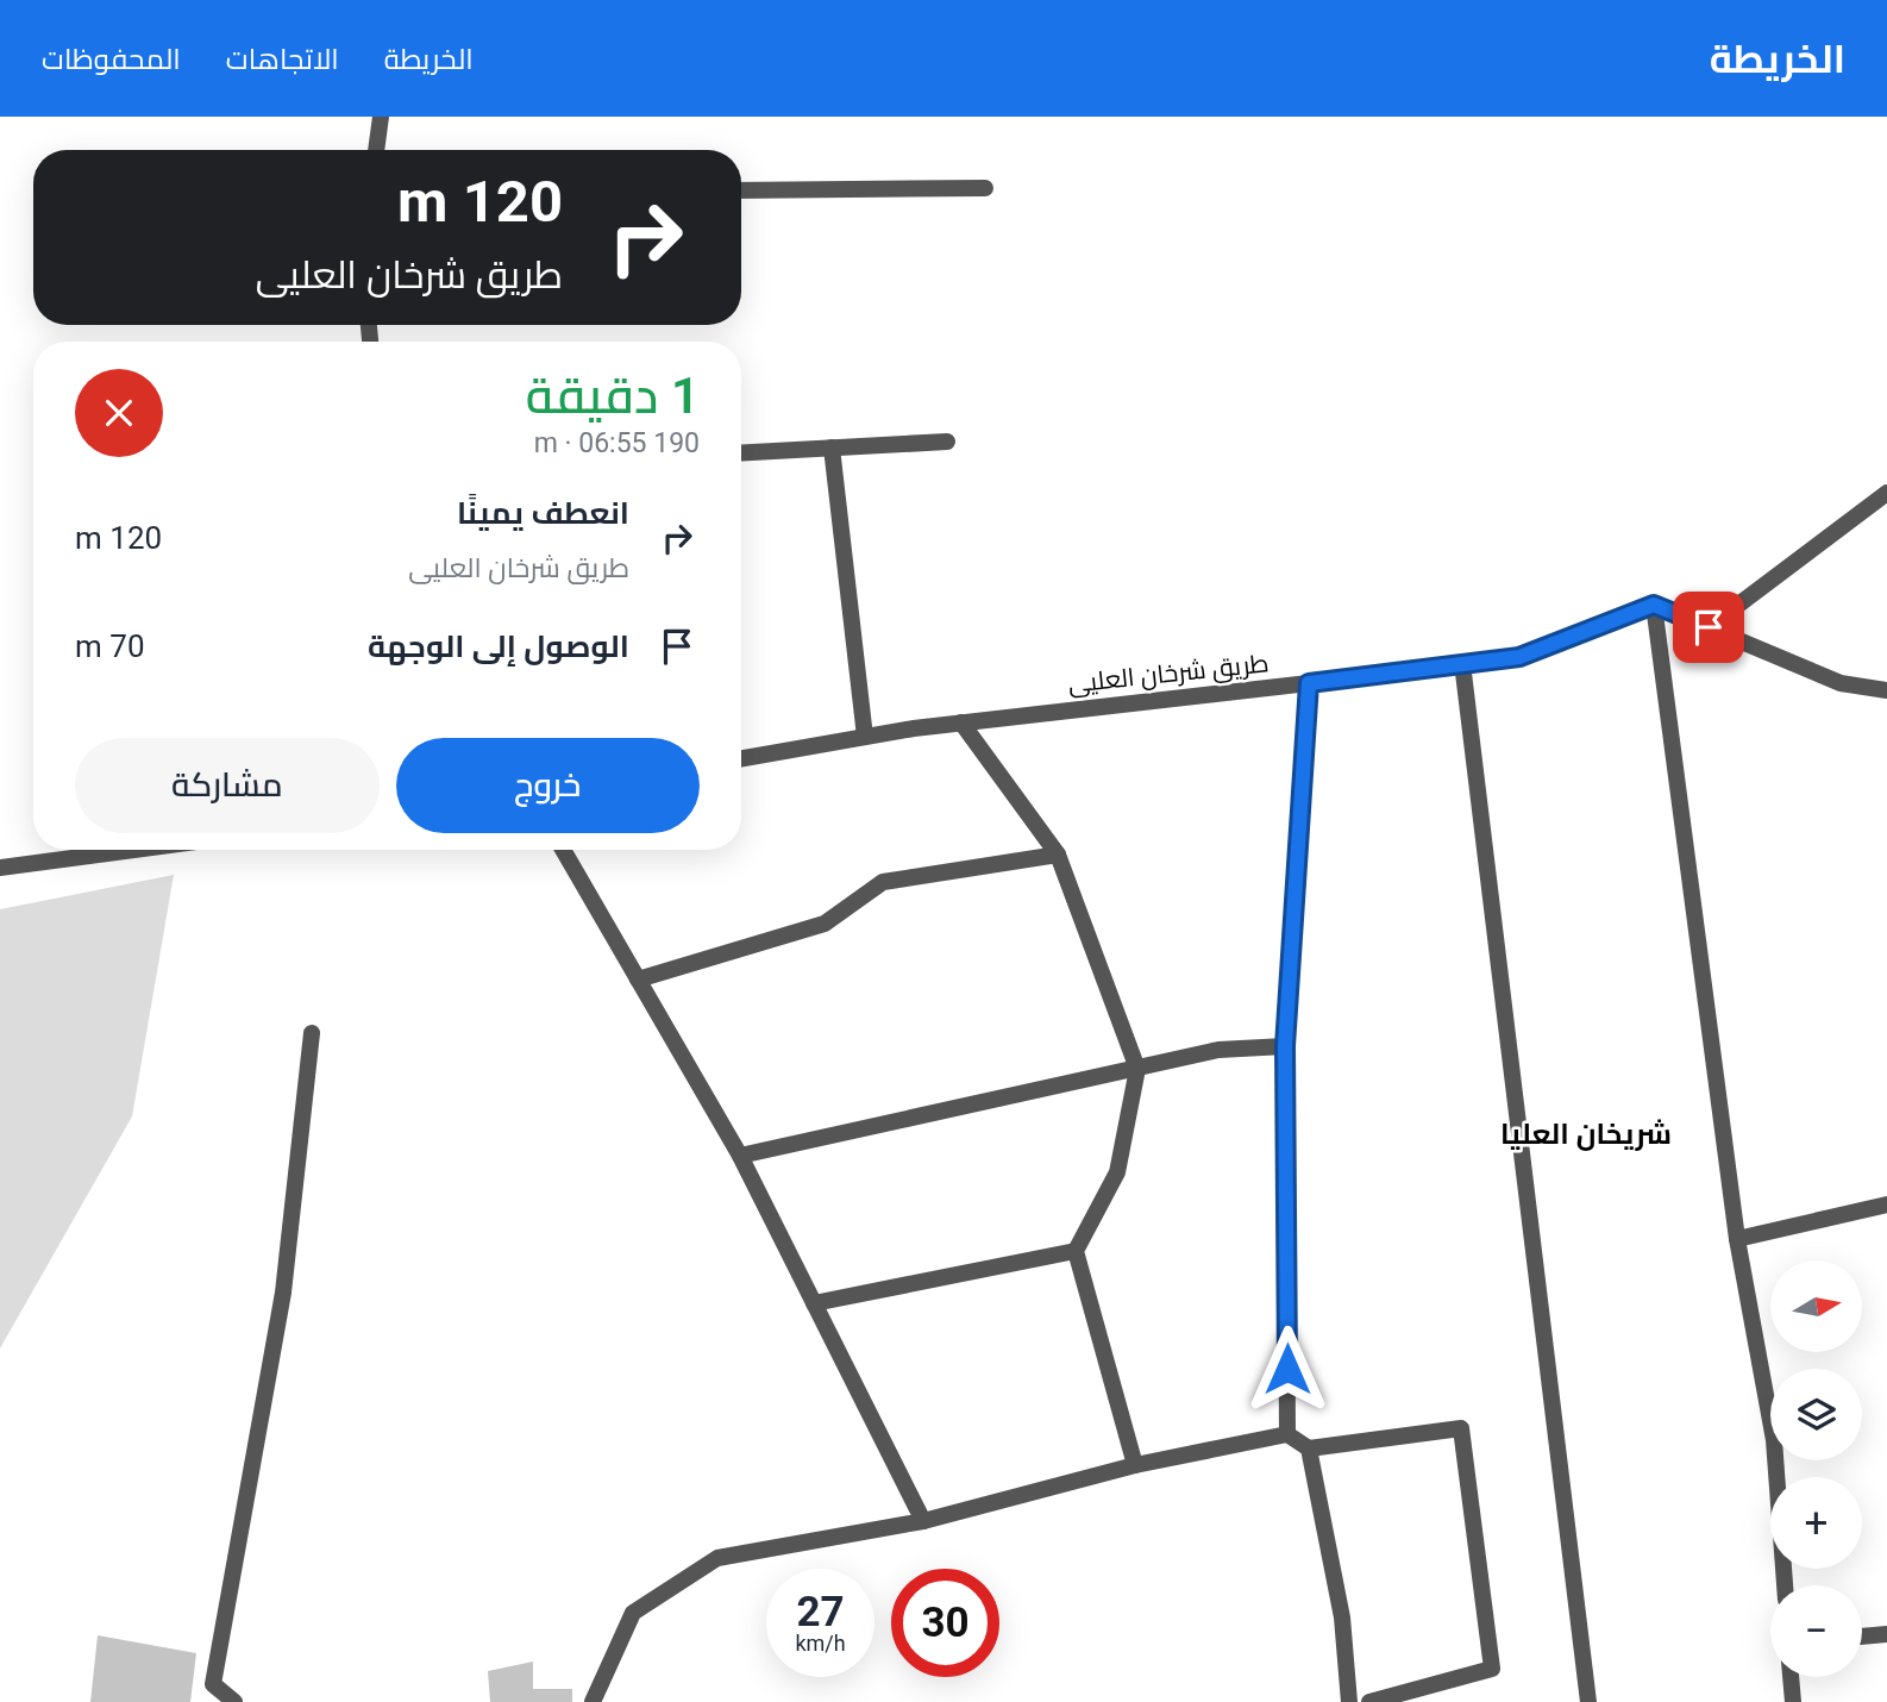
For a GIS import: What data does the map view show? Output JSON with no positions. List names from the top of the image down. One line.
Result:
{"streets":{"street":["طريق شرخان العليى"]},"districts":["شريخان العليا"],"north":"right","page":{"header":"الخريطة","nav":["الخريطة","الاتجاهات","المحفوظات"],"turn":["120 m","طريق شرخان العليى"],"heading":["1 دقيقة","190 m · 06:55"],"list":[{"name":"انعطف يمينًا","note":"طريق شرخان العليى","value":"120 m"},{"name":"الوصول إلى الوجهة","value":"70 m"}],"buttons":["خروج","مشاركة"],"map_buttons":["+","−"],"speed":"27 km/h","limit":"30"}}
